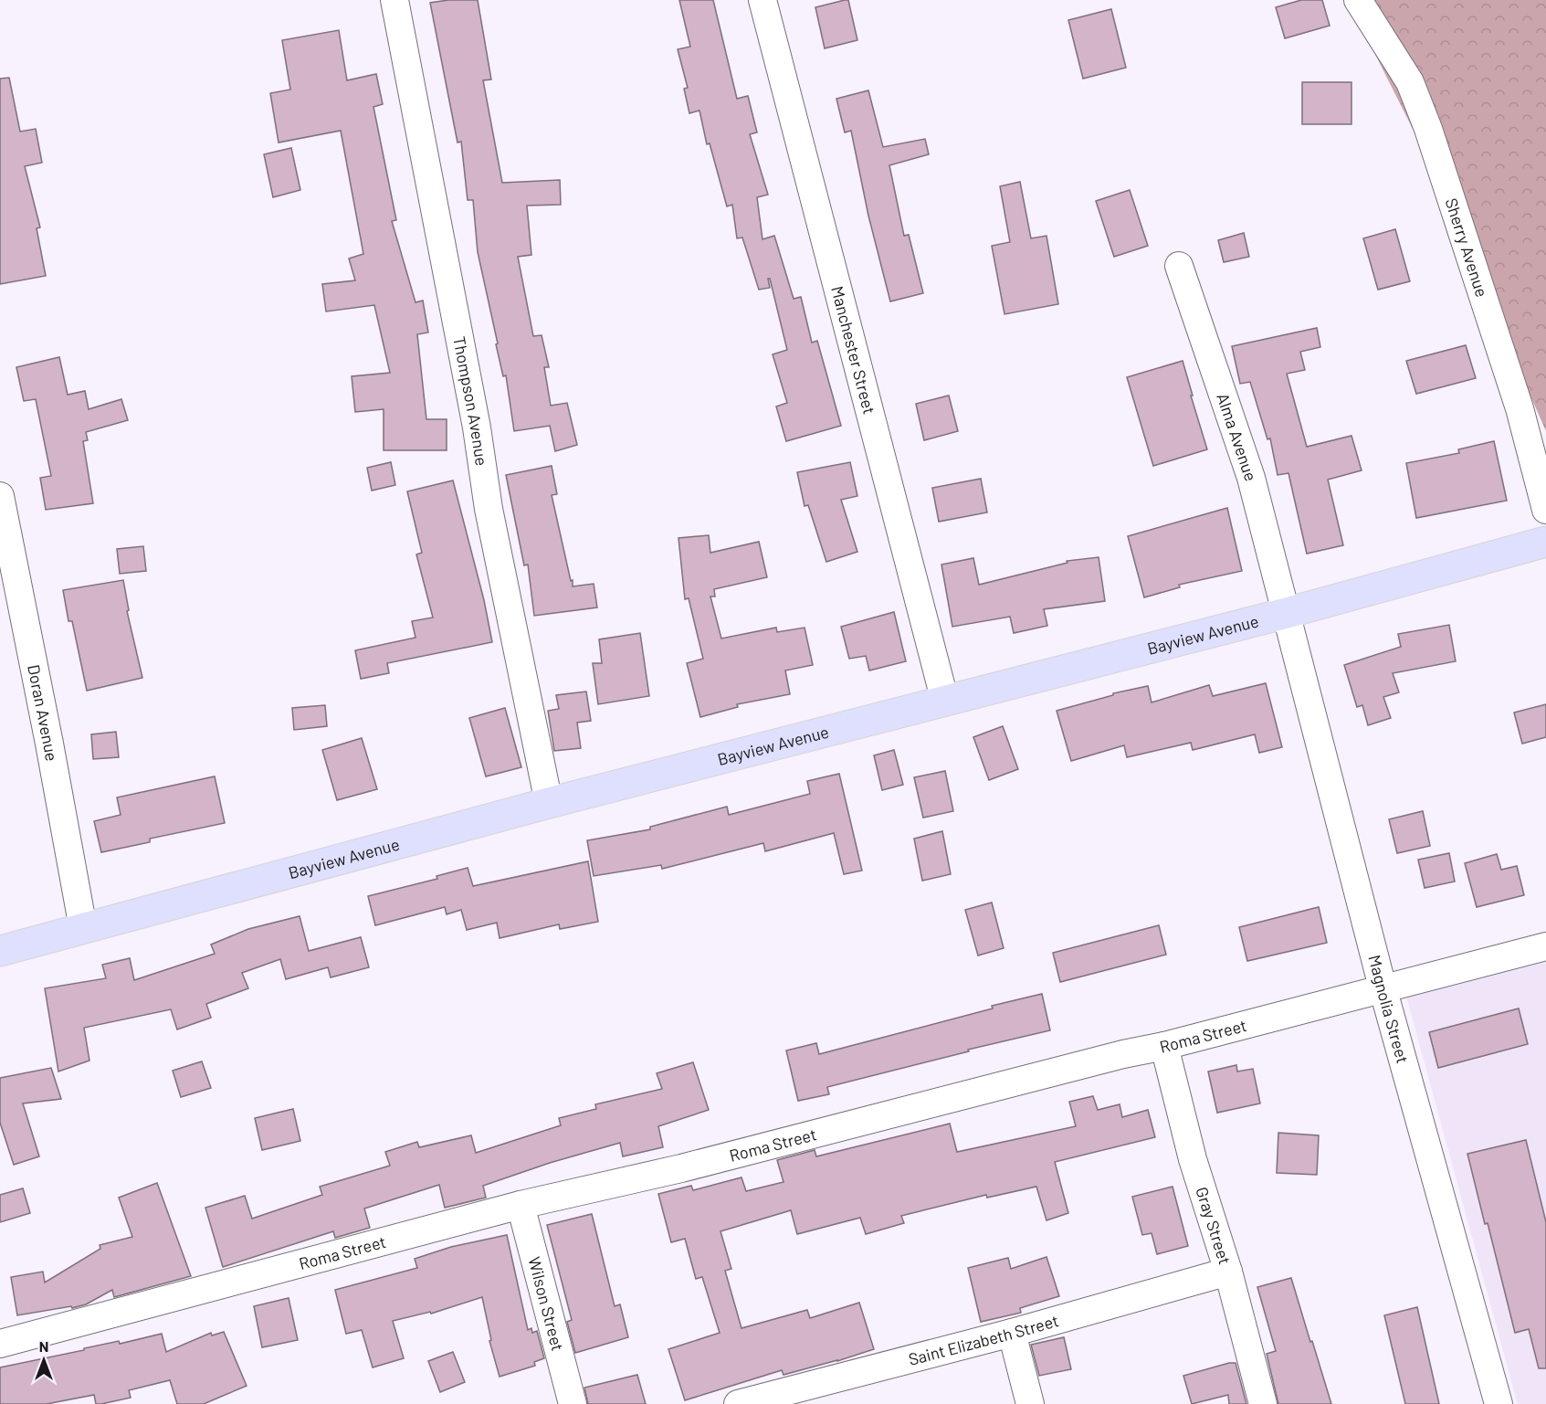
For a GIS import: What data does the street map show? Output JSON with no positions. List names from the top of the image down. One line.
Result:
{"streets":{"main road":["Bayview Avenue"],"street":["Sherry Avenue","Manchester Street","Thompson Avenue","Alma Avenue","Doran Avenue","Magnolia Street","Roma Street","Gray Street","Wilson Street","Saint Elizabeth Street"]},"crossings":[["Manchester Street","Bayview Avenue"],["Thompson Avenue","Bayview Avenue"],["Alma Avenue","Bayview Avenue"],["Alma Avenue","Magnolia Street"],["Bayview Avenue","Doran Avenue"],["Bayview Avenue","Magnolia Street"],["Magnolia Street","Roma Street"],["Roma Street","Gray Street"],["Roma Street","Wilson Street"],["Gray Street","Saint Elizabeth Street"]],"north":"top"}
